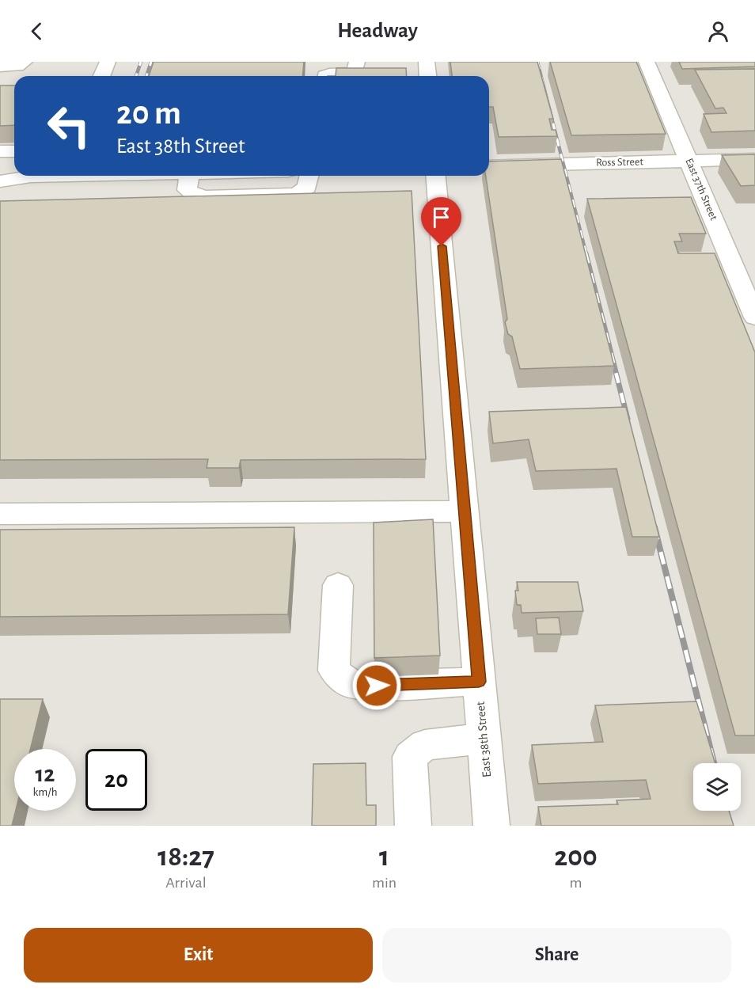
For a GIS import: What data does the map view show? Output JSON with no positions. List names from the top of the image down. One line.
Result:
{"streets":{"street":["Ross Street","East 37th Street","East 38th Street"]},"crossings":[["Ross Street","East 37th Street"]],"page":{"header":"Headway","turn":["20 m","East 38th Street"],"speed":"12 km/h","limit":"20","eta":["18:27","Arrival","1","min","200","m"],"buttons":["Exit","Share"]}}
